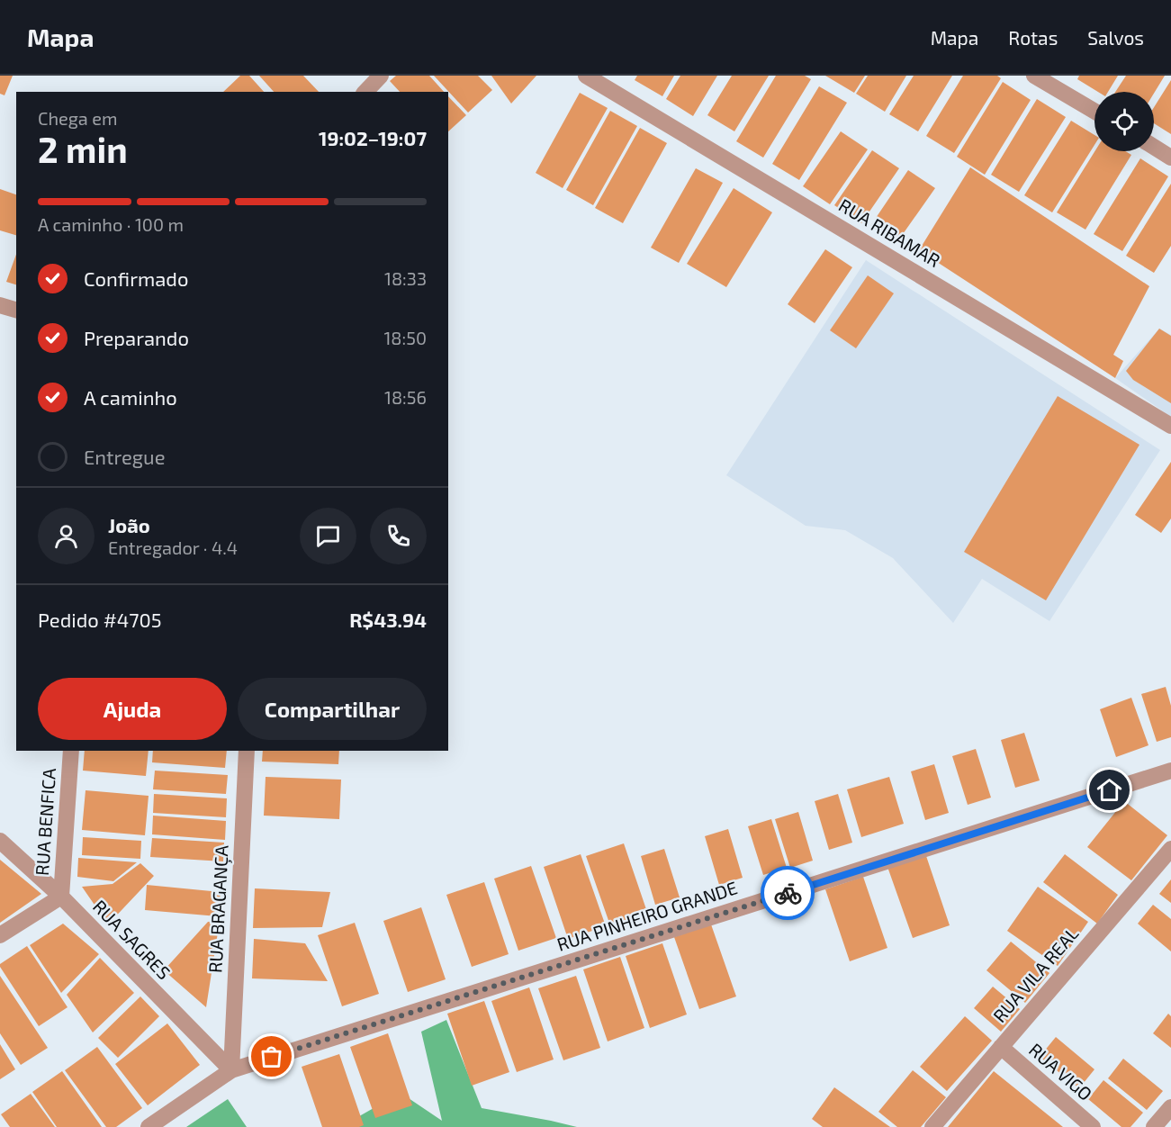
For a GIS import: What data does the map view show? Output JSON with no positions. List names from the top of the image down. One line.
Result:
{"streets":{"street":["RUA RIBAMAR","RUA BENFICA","RUA BRAGANÇA","RUA PINHEIRO GRANDE","RUA SAGRES","RUA VILA REAL","RUA VIGO"]},"crossings":[["RUA BENFICA","RUA SAGRES"],["RUA BRAGANÇA","RUA PINHEIRO GRANDE"],["RUA BRAGANÇA","RUA SAGRES"],["RUA PINHEIRO GRANDE","RUA SAGRES"],["RUA VILA REAL","RUA VIGO"]],"page":{"header":"Mapa","nav":["Mapa","Rotas","Salvos"],"heading":["2 min","Chega em","19:02–19:07"],"panel":["João","Entregador · 4.4","Pedido #4705","R$43.94"],"bar":"A caminho · 100 m","list":[["Confirmado","18:33"],["Preparando","18:50"],["A caminho","18:56"],"Entregue"],"buttons":["Ajuda","Compartilhar"]}}
